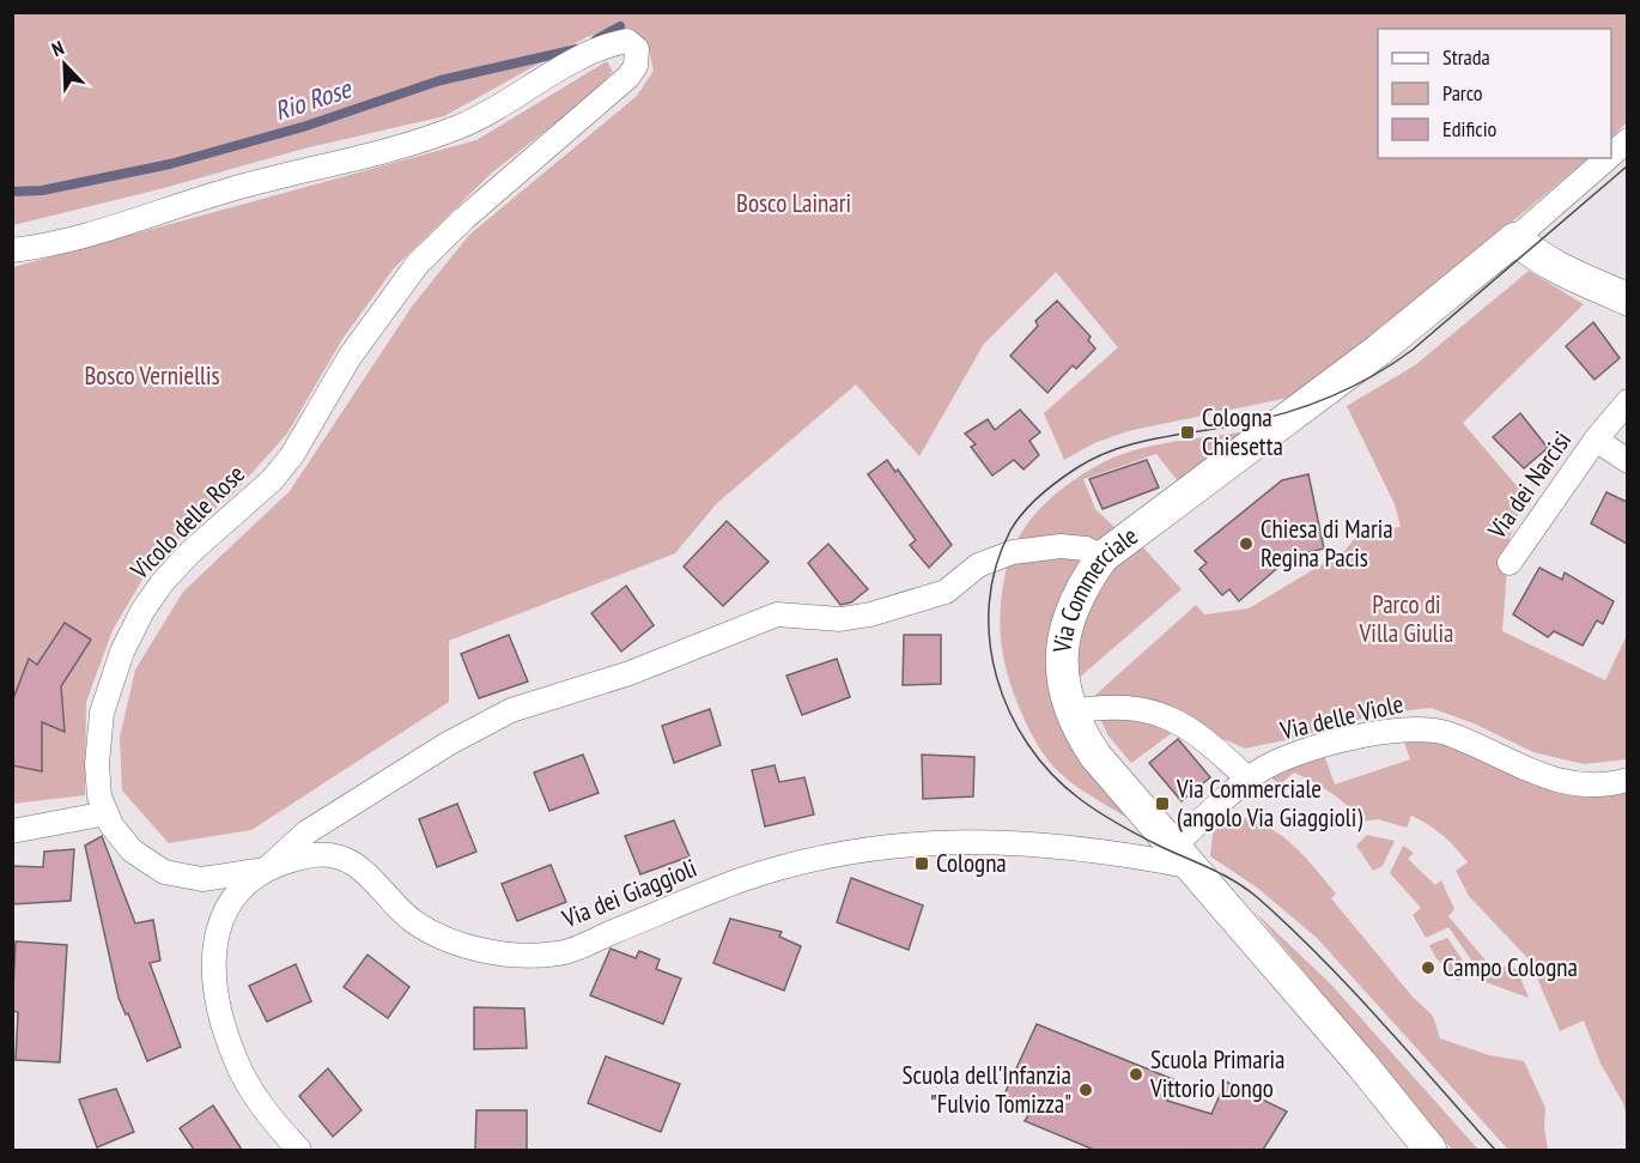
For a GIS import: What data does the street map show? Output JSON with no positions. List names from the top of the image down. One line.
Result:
{"streets":{"main road":["Via Commerciale"],"street":["Via dei Narcisi","Vicolo delle Rose","Via delle Viole","Via dei Giaggioli"]},"crossings":[["Vicolo delle Rose","Via dei Giaggioli"],["Via Commerciale","Via delle Viole"],["Via Commerciale","Via dei Giaggioli"],["Via delle Viole","Via dei Giaggioli"]],"water":["Rio Rose"],"parks":["Bosco Lainari","Bosco Verniellis","Parco di Villa Giulia"],"places":{"transit":["Cologna Chiesetta","Via Commerciale (angolo Via Giaggioli)","Cologna"],"other":["Chiesa di Maria Regina Pacis","Campo Cologna","Scuola Primaria Vittorio Longo","Scuola dell'Infanzia \"Fulvio Tomizza\""]},"legend":["Strada","Parco","Edificio"],"north":"top left"}
